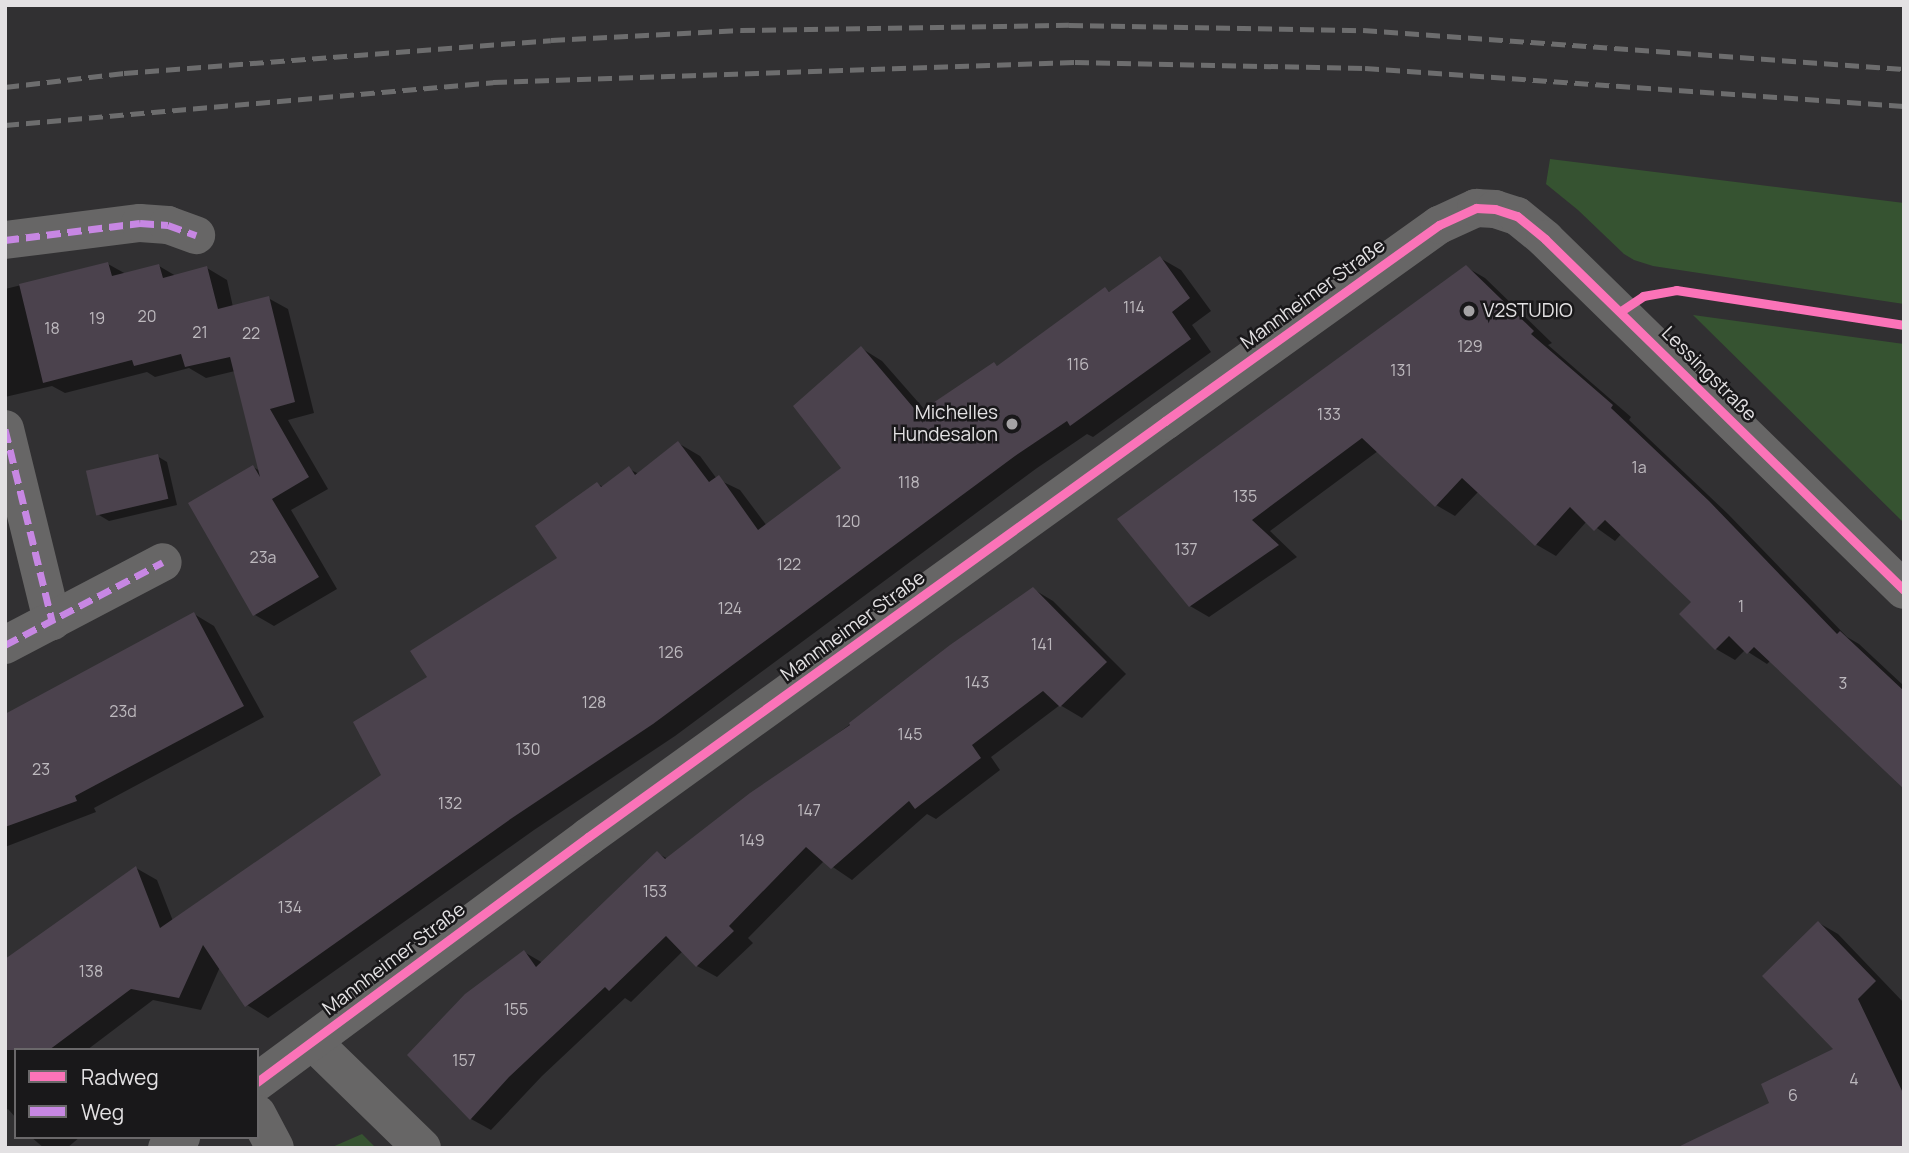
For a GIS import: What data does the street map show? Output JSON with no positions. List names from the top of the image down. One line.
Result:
{"streets":{"street":["Mannheimer Straße","Lessingstraße"]},"crossings":[["Mannheimer Straße","Lessingstraße"]],"places":["V2STUDIO","Michelles Hundesalon"],"house_numbers":["114","20","19","18","21","22","129","116","131","133","1a","118","135","120","137","23a","122","1","124","141","126","143","3","128","23d","145","130","23","132","147","149","153","134","138","155","157","4","6"],"legend":["Radweg","Weg"]}
